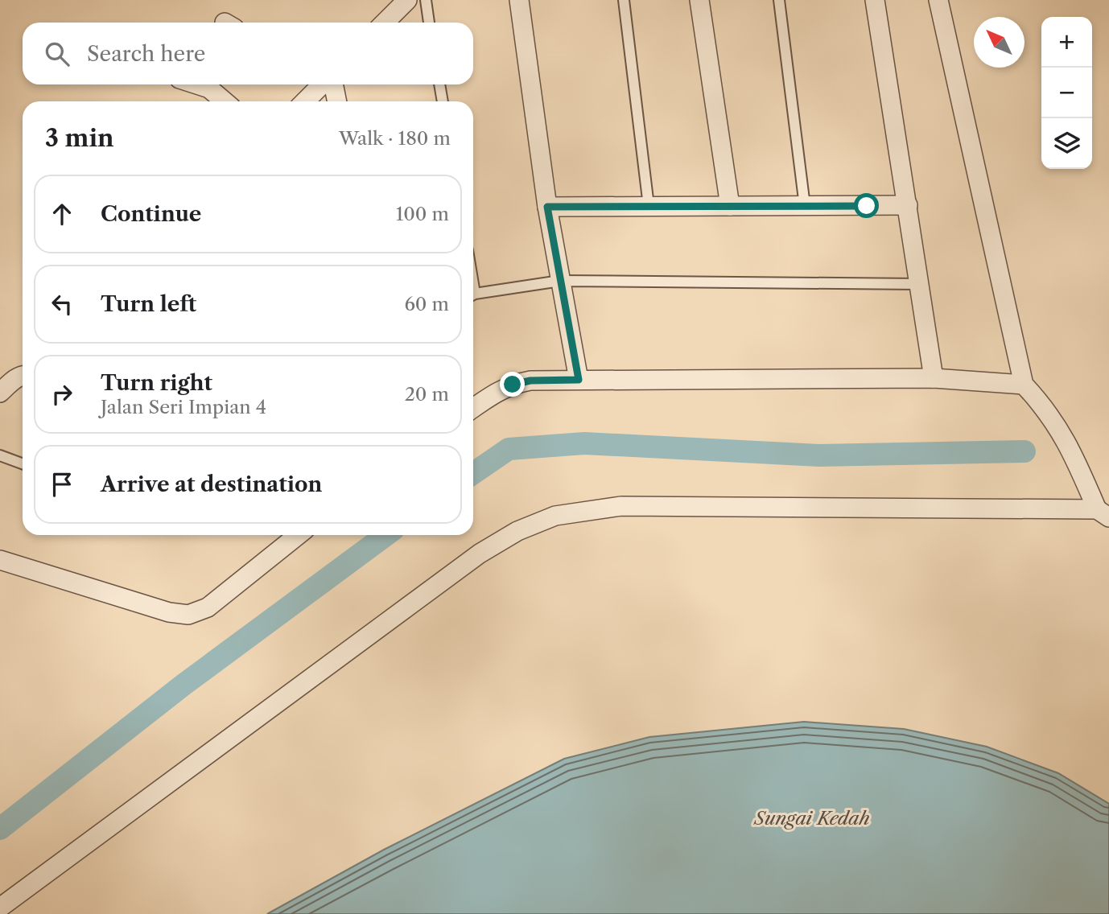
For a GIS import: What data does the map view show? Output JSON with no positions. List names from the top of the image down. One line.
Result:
{"water":["Sungai Kedah"],"north":"top left","page":{"map_buttons":["+","−"],"search":"Search here","heading":["3 min","Walk · 180 m"],"list":[["Continue","100 m"],["Turn left","60 m"],["Turn right","Jalan Seri Impian 4","20 m"],"Arrive at destination"]}}
